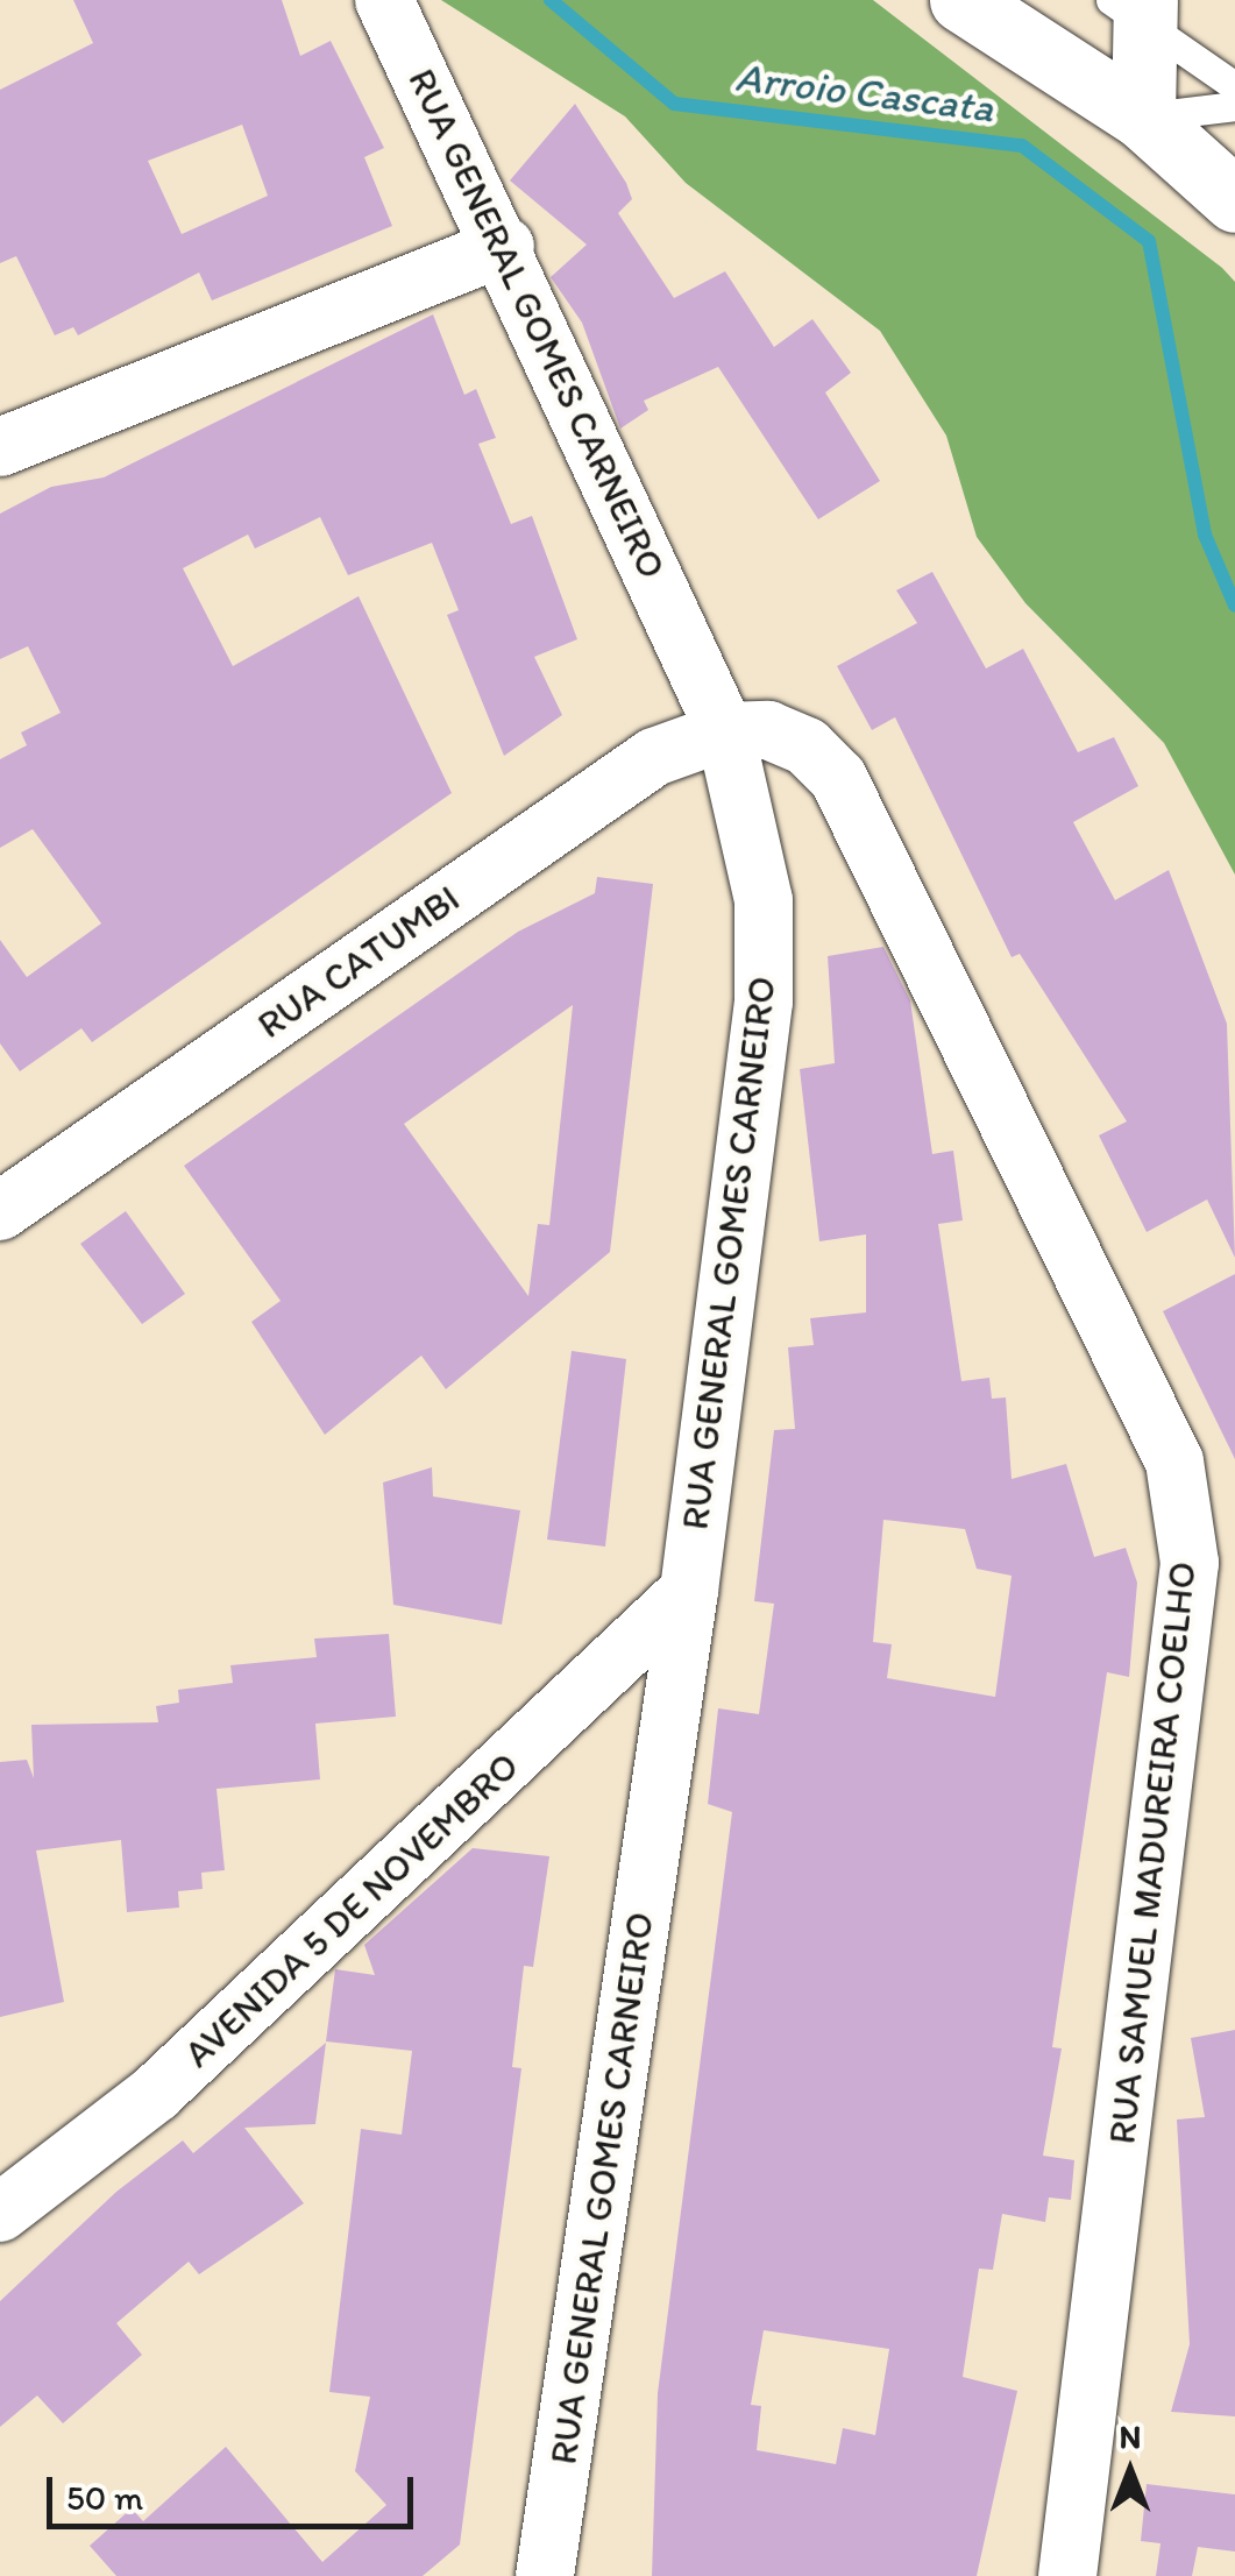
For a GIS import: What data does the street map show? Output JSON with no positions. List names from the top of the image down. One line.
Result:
{"streets":{"street":["RUA GENERAL GOMES CARNEIRO","RUA CATUMBI","RUA SAMUEL MADUREIRA COELHO","AVENIDA 5 DE NOVEMBRO"]},"crossings":[["RUA GENERAL GOMES CARNEIRO","RUA CATUMBI"],["RUA GENERAL GOMES CARNEIRO","RUA SAMUEL MADUREIRA COELHO"],["RUA GENERAL GOMES CARNEIRO","AVENIDA 5 DE NOVEMBRO"],["RUA CATUMBI","RUA SAMUEL MADUREIRA COELHO"]],"water":["Arroio Cascata"],"scale_bar":"50 m","north":"top"}
